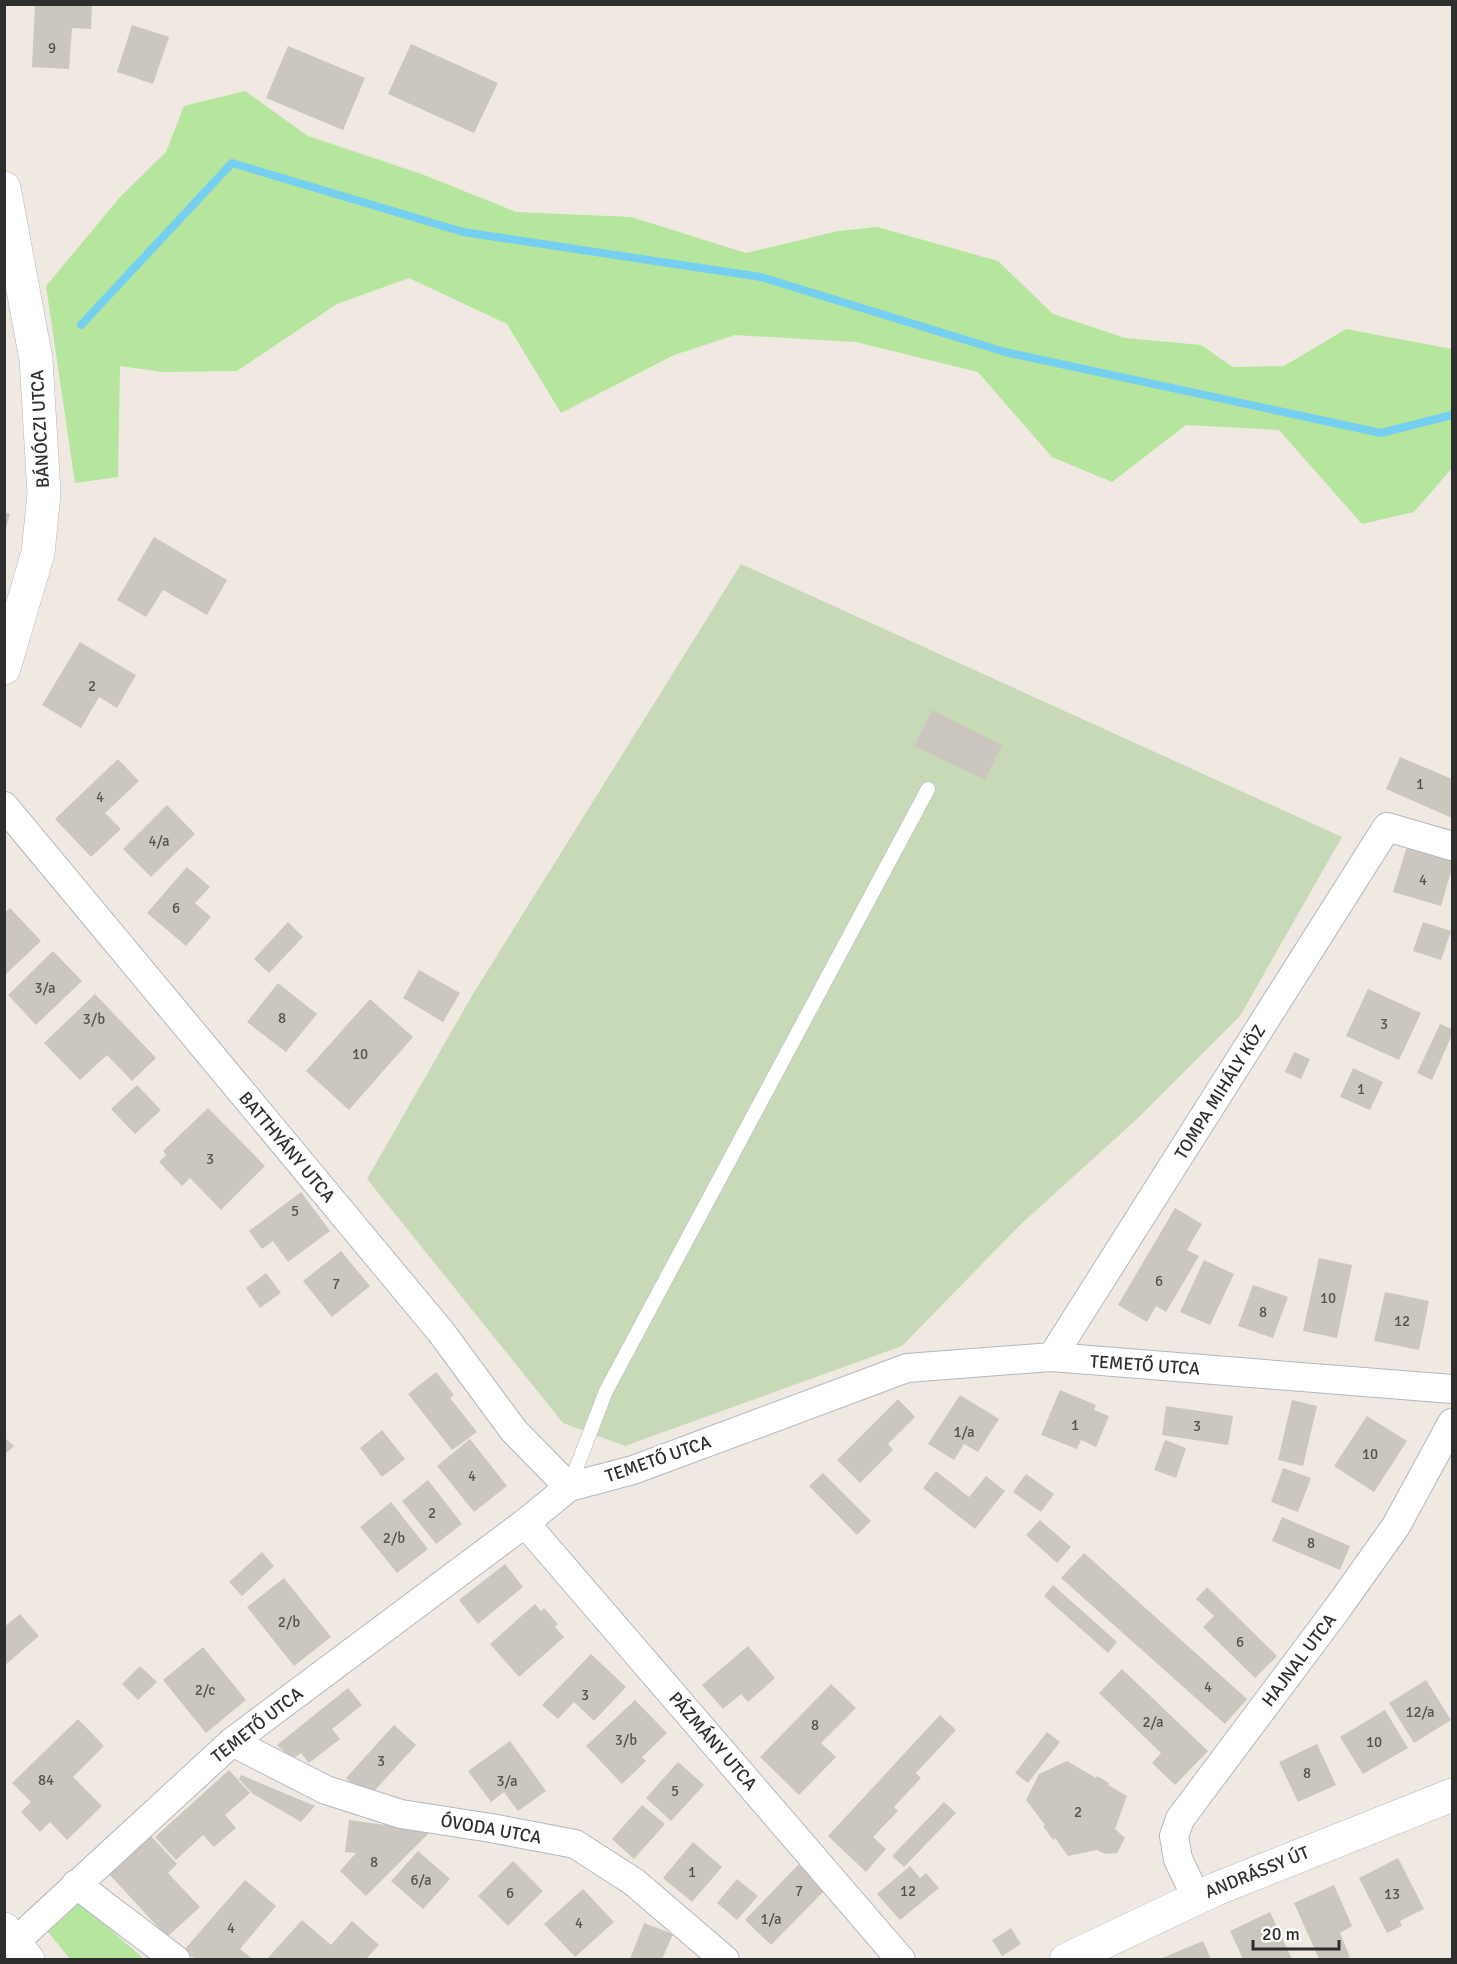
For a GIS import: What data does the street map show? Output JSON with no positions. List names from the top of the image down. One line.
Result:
{"streets":{"street":["BÁNÓCZI UTCA","TOMPA MIHÁLY KÖZ","BATTHYÁNY UTCA","TEMETŐ UTCA","HAJNAL UTCA","PÁZMÁNY UTCA","ÓVODA UTCA","ANDRÁSSY ÚT"]},"crossings":[["TOMPA MIHÁLY KÖZ","TEMETŐ UTCA"],["BATTHYÁNY UTCA","TEMETŐ UTCA"],["TEMETŐ UTCA","PÁZMÁNY UTCA"],["TEMETŐ UTCA","ÓVODA UTCA"],["HAJNAL UTCA","ANDRÁSSY ÚT"]],"house_numbers":["9","2","1","4","4/a","4","6","3/a","8","3/b","3","10","1","3","5","6","7","10","8","12","1","3","1/a","10","4","2","2/b","8","2/b","6","4","2/c","3","12/a","2/a","8","3/b","10","3","8","84","3/a","5","2","8","1","6/a","7","12","6","13","1/a","4","4"],"scale_bar":"20 m"}
